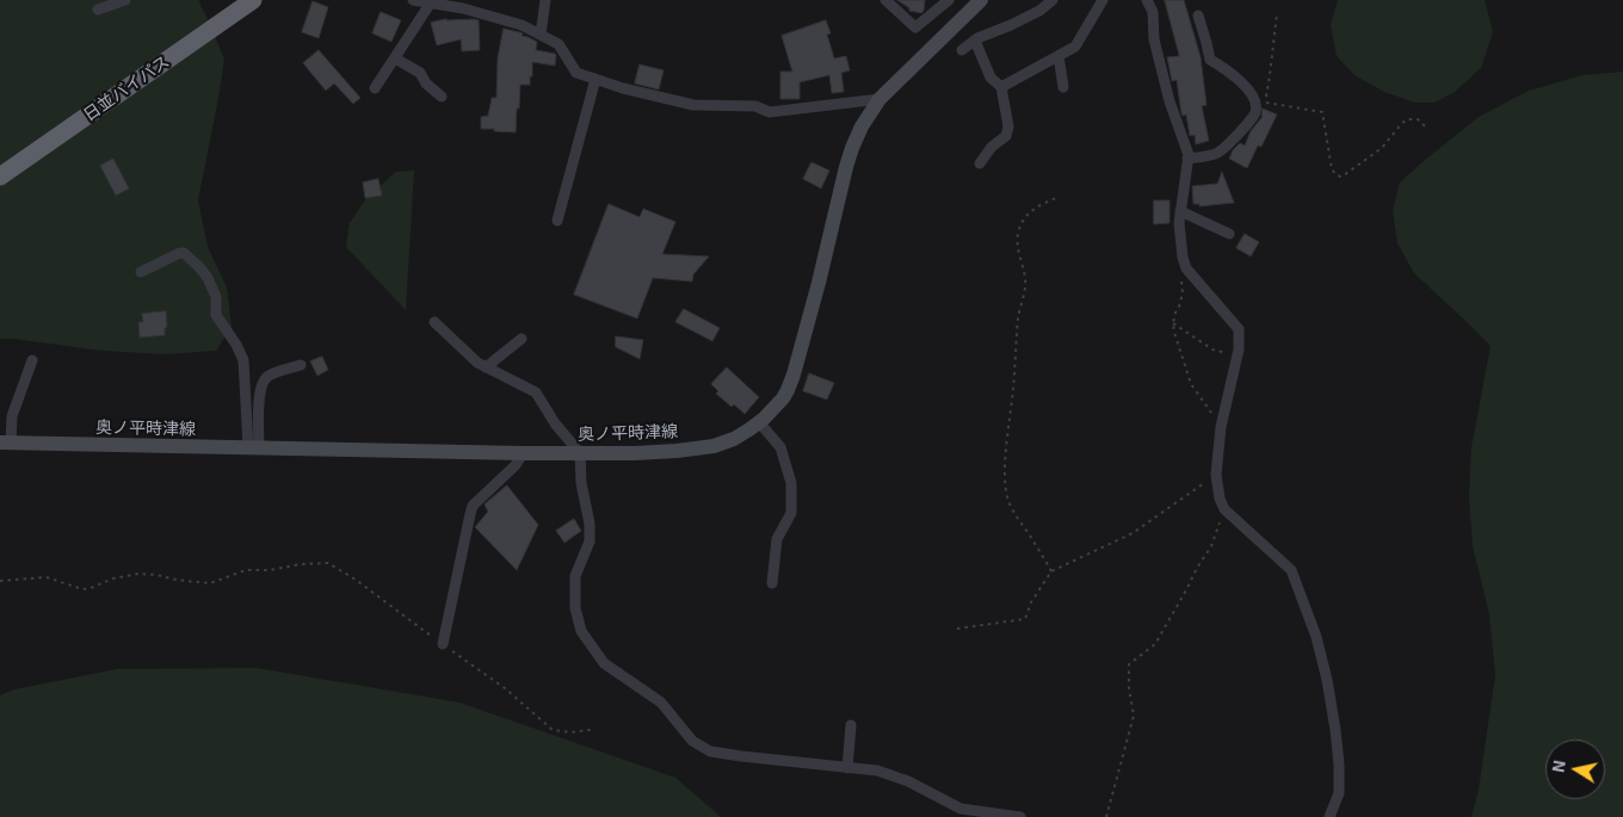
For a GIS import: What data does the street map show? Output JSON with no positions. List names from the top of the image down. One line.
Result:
{"streets":{"highway":["日並バイパス"],"main road":["奥ノ平時津線"]},"north":"left"}
